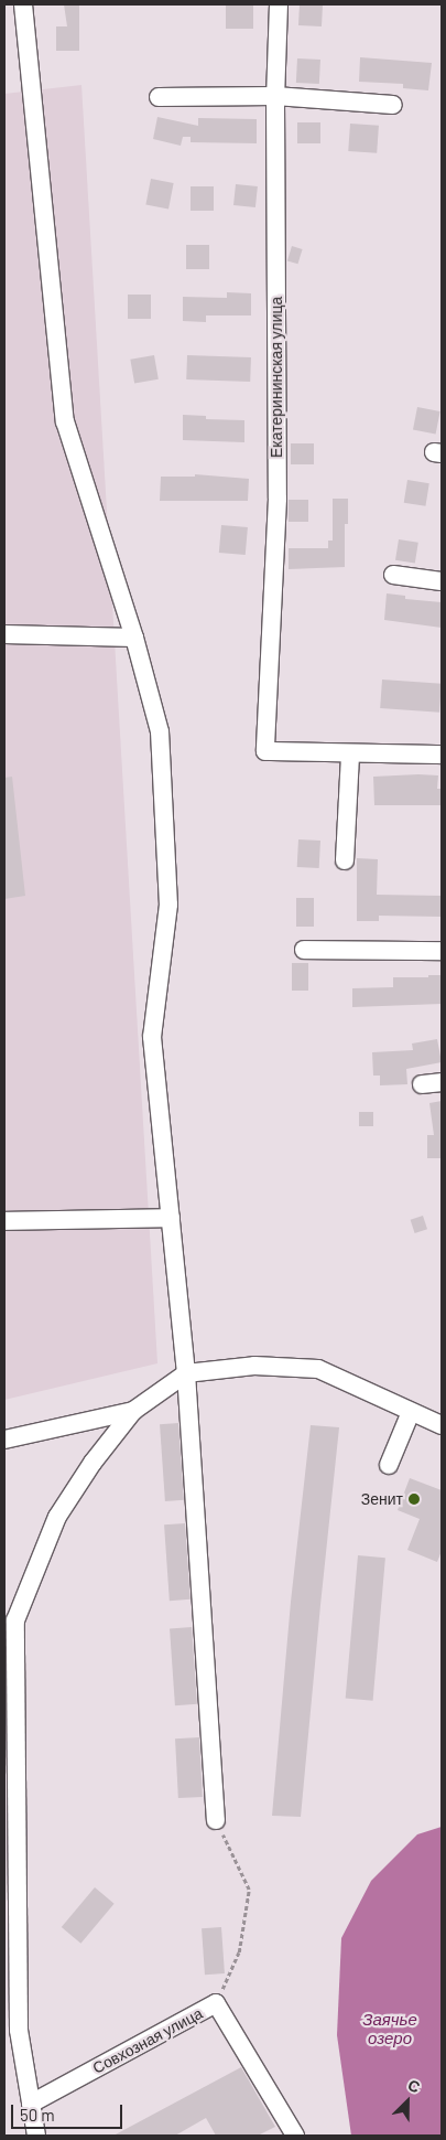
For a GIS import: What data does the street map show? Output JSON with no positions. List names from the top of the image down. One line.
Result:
{"streets":{"street":["Екатерининская улица","Совхозная улица"]},"water":["Заячье озеро"],"places":["Зенит"],"scale_bar":"50 m","north":"top right"}
